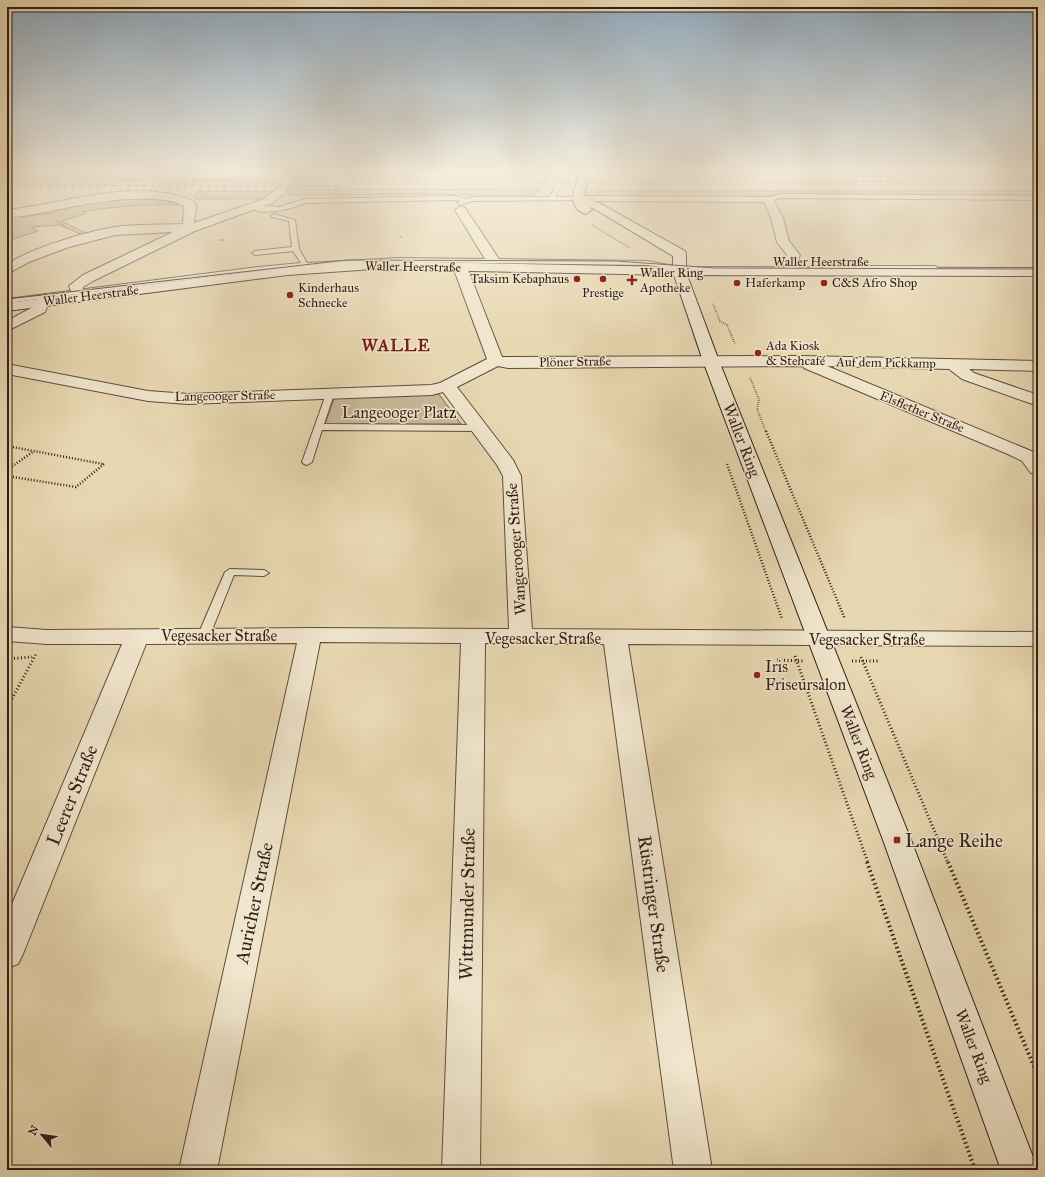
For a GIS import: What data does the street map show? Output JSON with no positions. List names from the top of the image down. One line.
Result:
{"streets":{"street":["Waller Heerstraße","Plöner Straße","Auf dem Pickkamp","Langeooger Straße","Elsflether Straße","Waller Ring","Wangerooger Straße","Vegesacker Straße","Leerer Straße","Auricher Straße","Wittmunder Straße","Rüstringer Straße"],"lane":["Langeooger Platz"]},"crossings":[["Waller Heerstraße","Waller Ring"],["Plöner Straße","Auf dem Pickkamp"],["Plöner Straße","Waller Ring"],["Auf dem Pickkamp","Elsflether Straße"],["Auf dem Pickkamp","Waller Ring"],["Langeooger Straße","Langeooger Platz"],["Langeooger Straße","Wangerooger Straße"],["Langeooger Platz","Wangerooger Straße"],["Waller Ring","Vegesacker Straße"],["Wangerooger Straße","Vegesacker Straße"],["Vegesacker Straße","Leerer Straße"],["Vegesacker Straße","Auricher Straße"],["Vegesacker Straße","Wittmunder Straße"],["Vegesacker Straße","Rüstringer Straße"]],"districts":["WALLE"],"places":{"other":["Taksim Kebaphaus","Prestige","Haferkamp","C&S Afro Shop","Kinderhaus Schnecke","Ada Kiosk & Stehcafé","Iris Friseursalon"],"health":["Waller Ring Apotheke"],"transit":["Lange Reihe"]},"north":"top left"}
